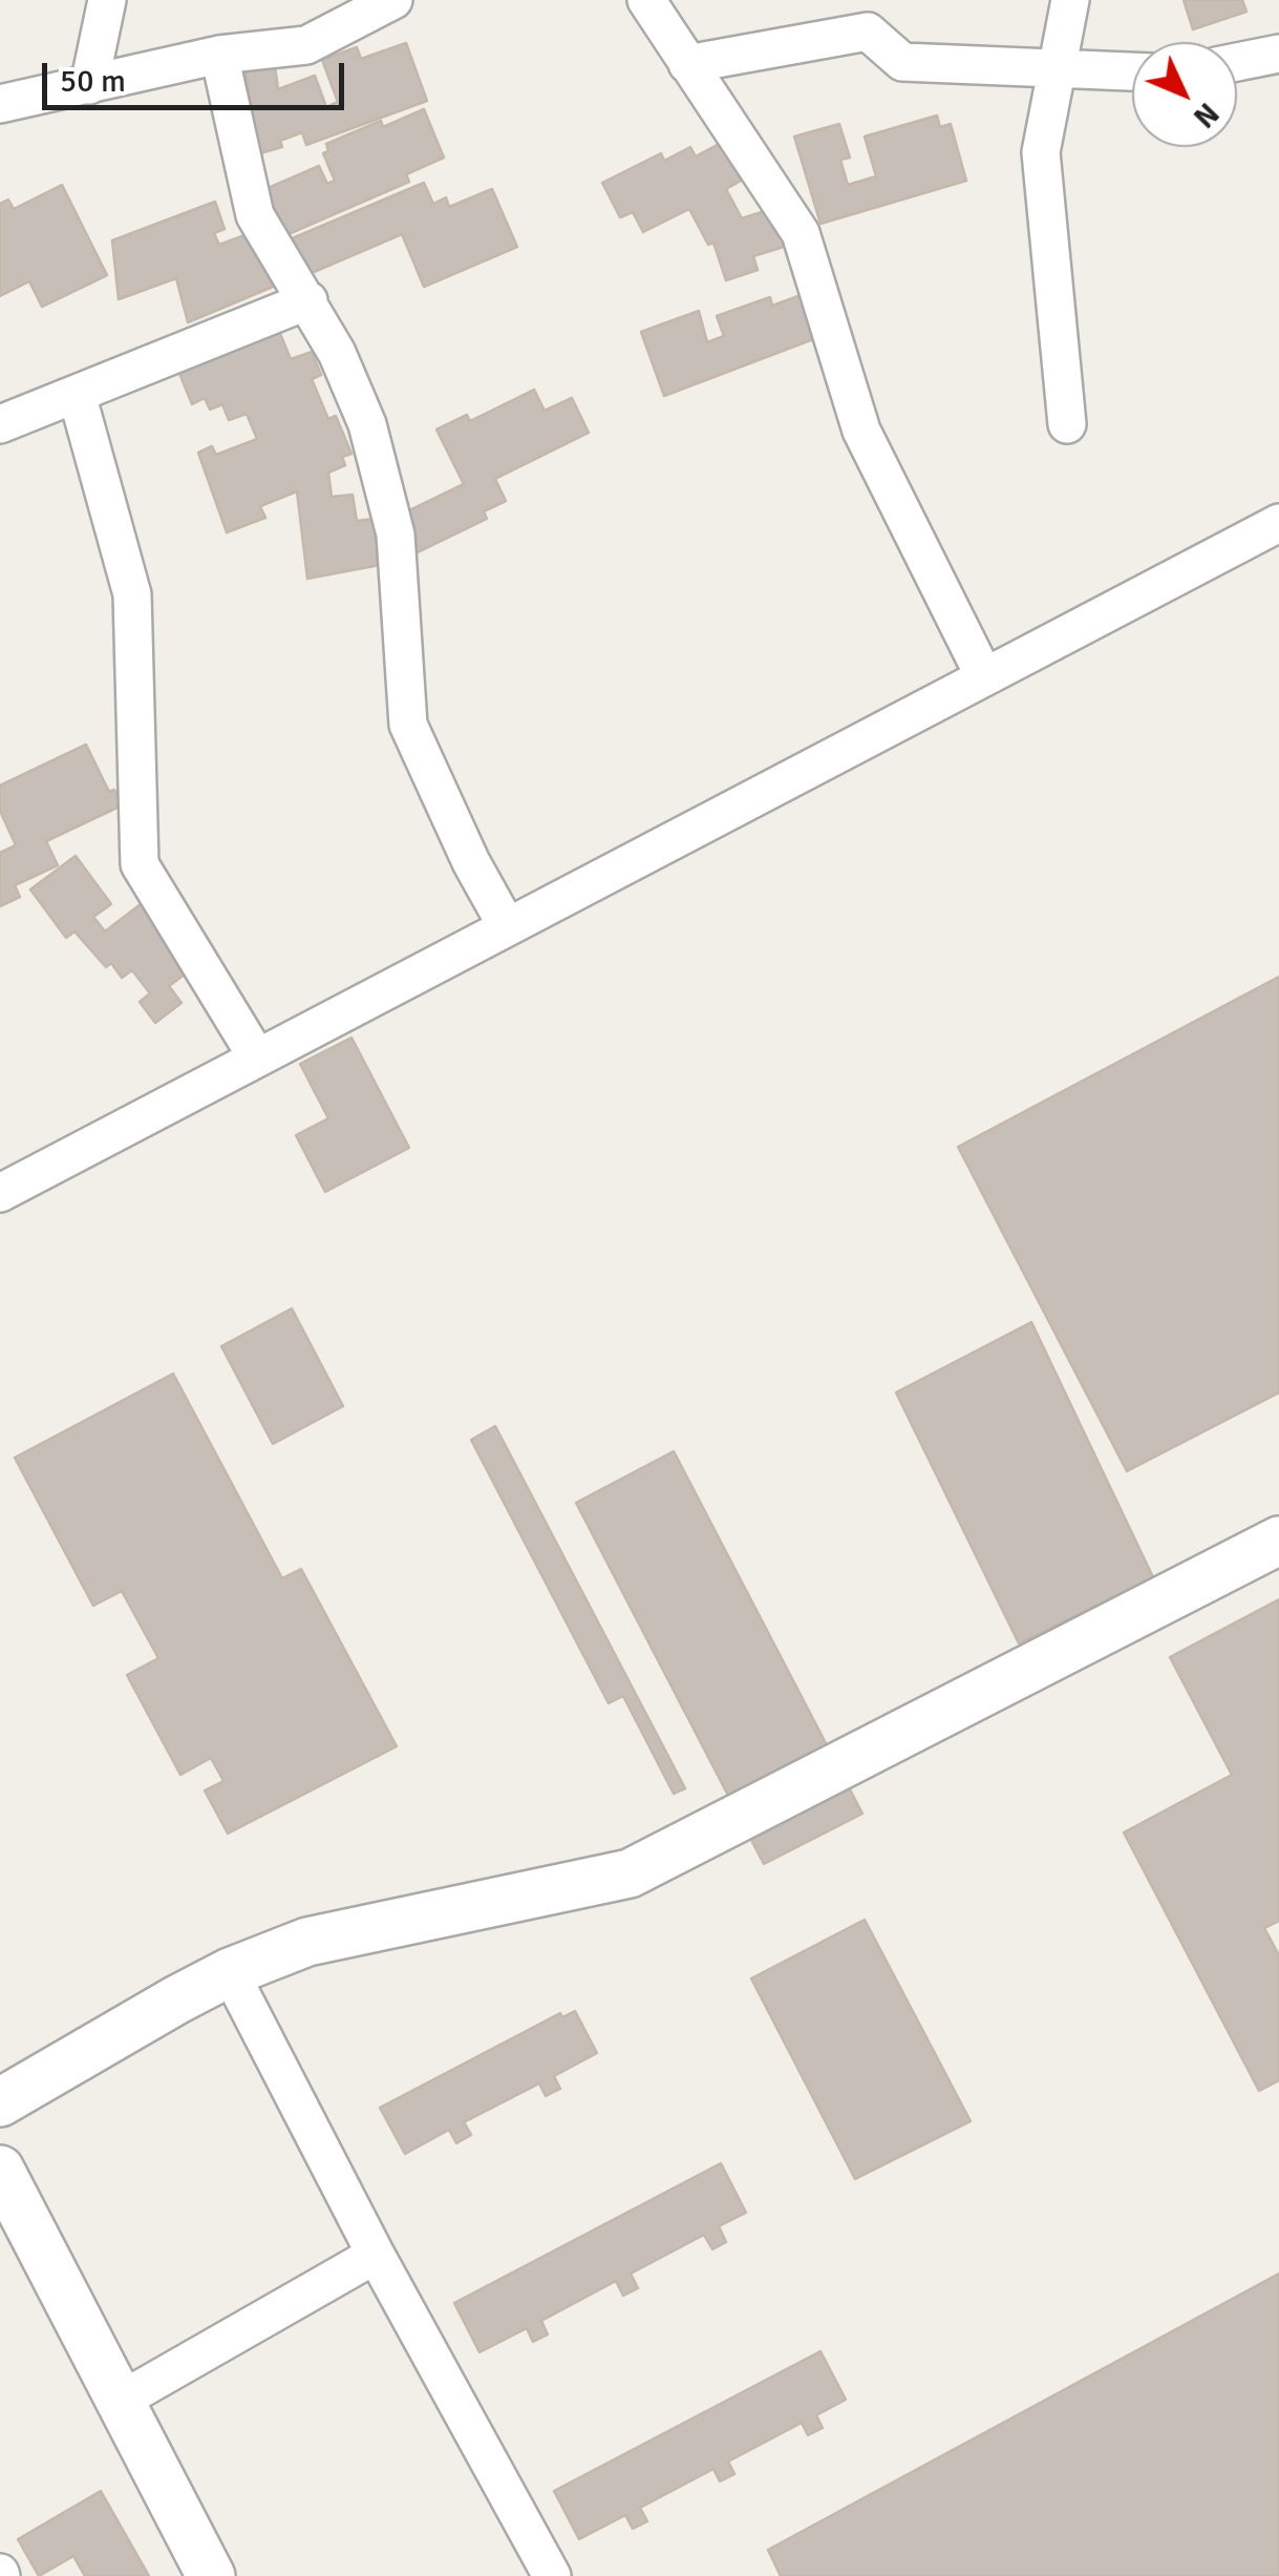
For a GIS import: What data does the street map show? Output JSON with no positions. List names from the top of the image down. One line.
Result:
{"scale_bar":"50 m","north":"bottom right"}
